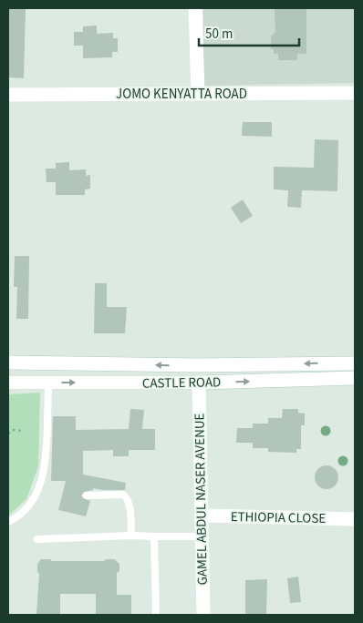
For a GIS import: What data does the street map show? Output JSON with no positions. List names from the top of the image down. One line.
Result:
{"streets":{"street":["JOMO KENYATTA ROAD","CASTLE ROAD","GAMEL ABDUL NASER AVENUE","ETHIOPIA CLOSE"]},"crossings":[["CASTLE ROAD","GAMEL ABDUL NASER AVENUE"],["GAMEL ABDUL NASER AVENUE","ETHIOPIA CLOSE"]],"scale_bar":"50 m"}
